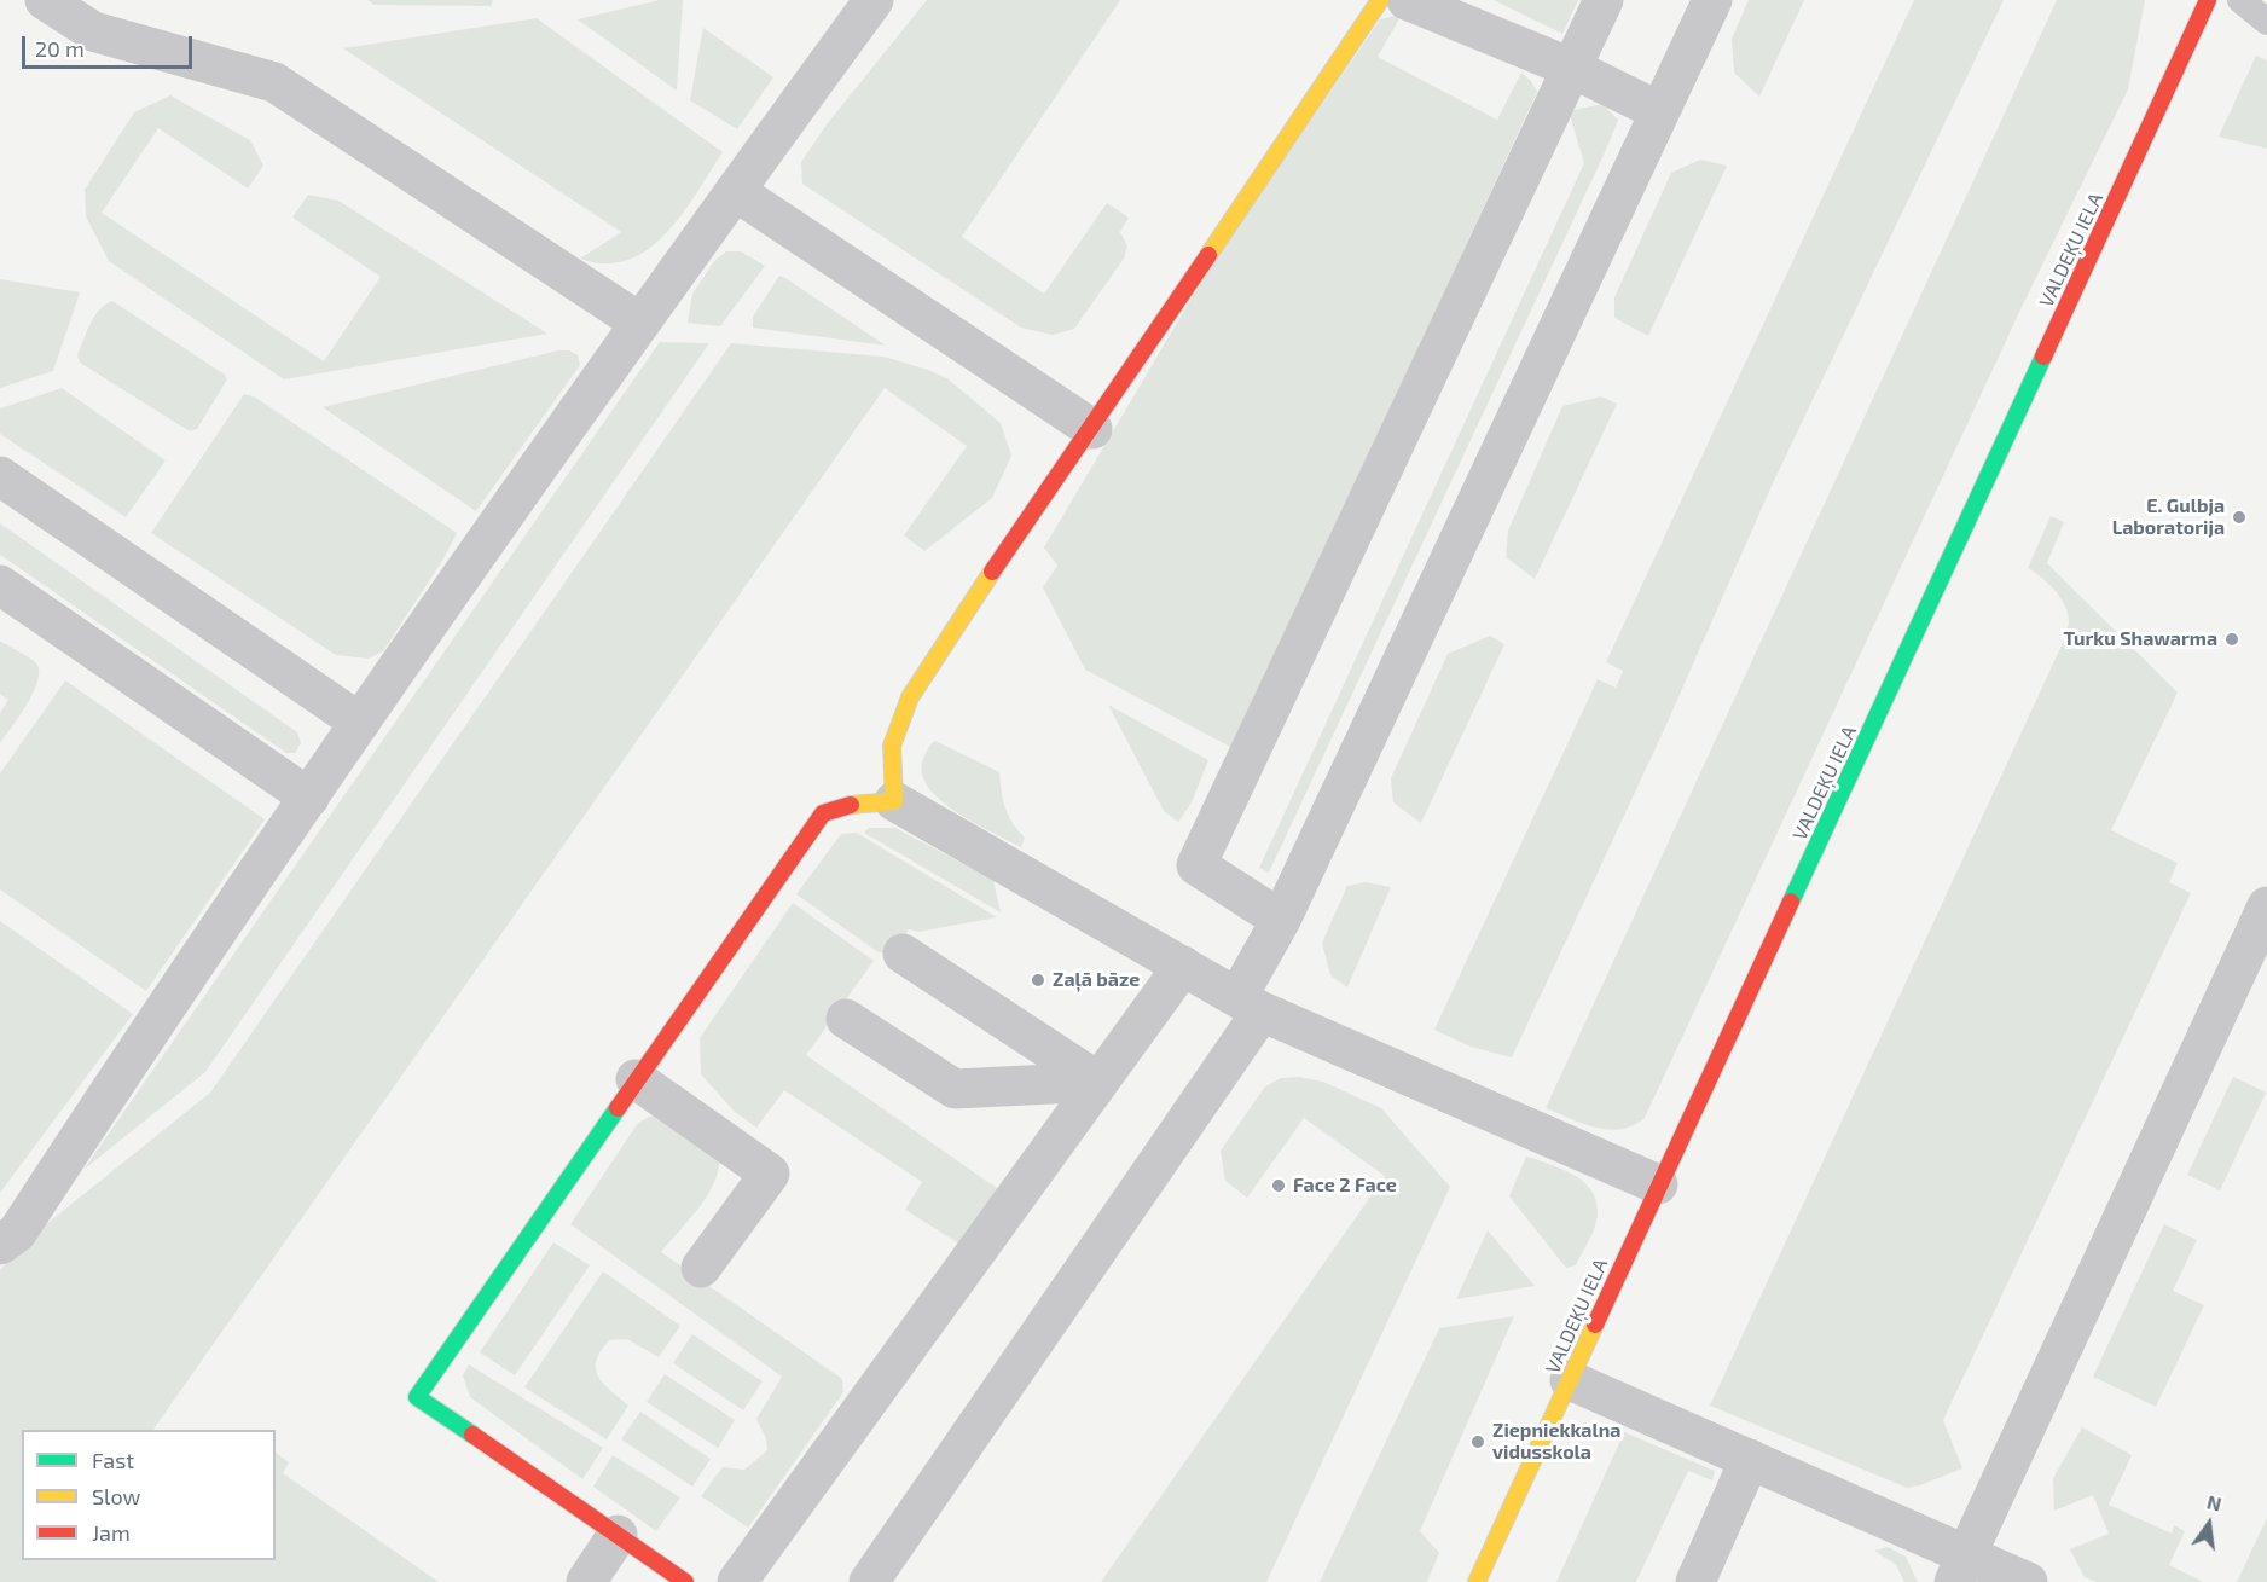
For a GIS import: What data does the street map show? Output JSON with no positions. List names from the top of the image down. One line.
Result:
{"streets":{"street":["VALDEĶU IELA"]},"places":["E. Gulbja Laboratorija","Turku Shawarma","Zaļā bāze","Face 2 Face","Ziepniekkalna vidusskola"],"legend":["Fast","Slow","Jam"],"scale_bar":"20 m","north":"top"}
